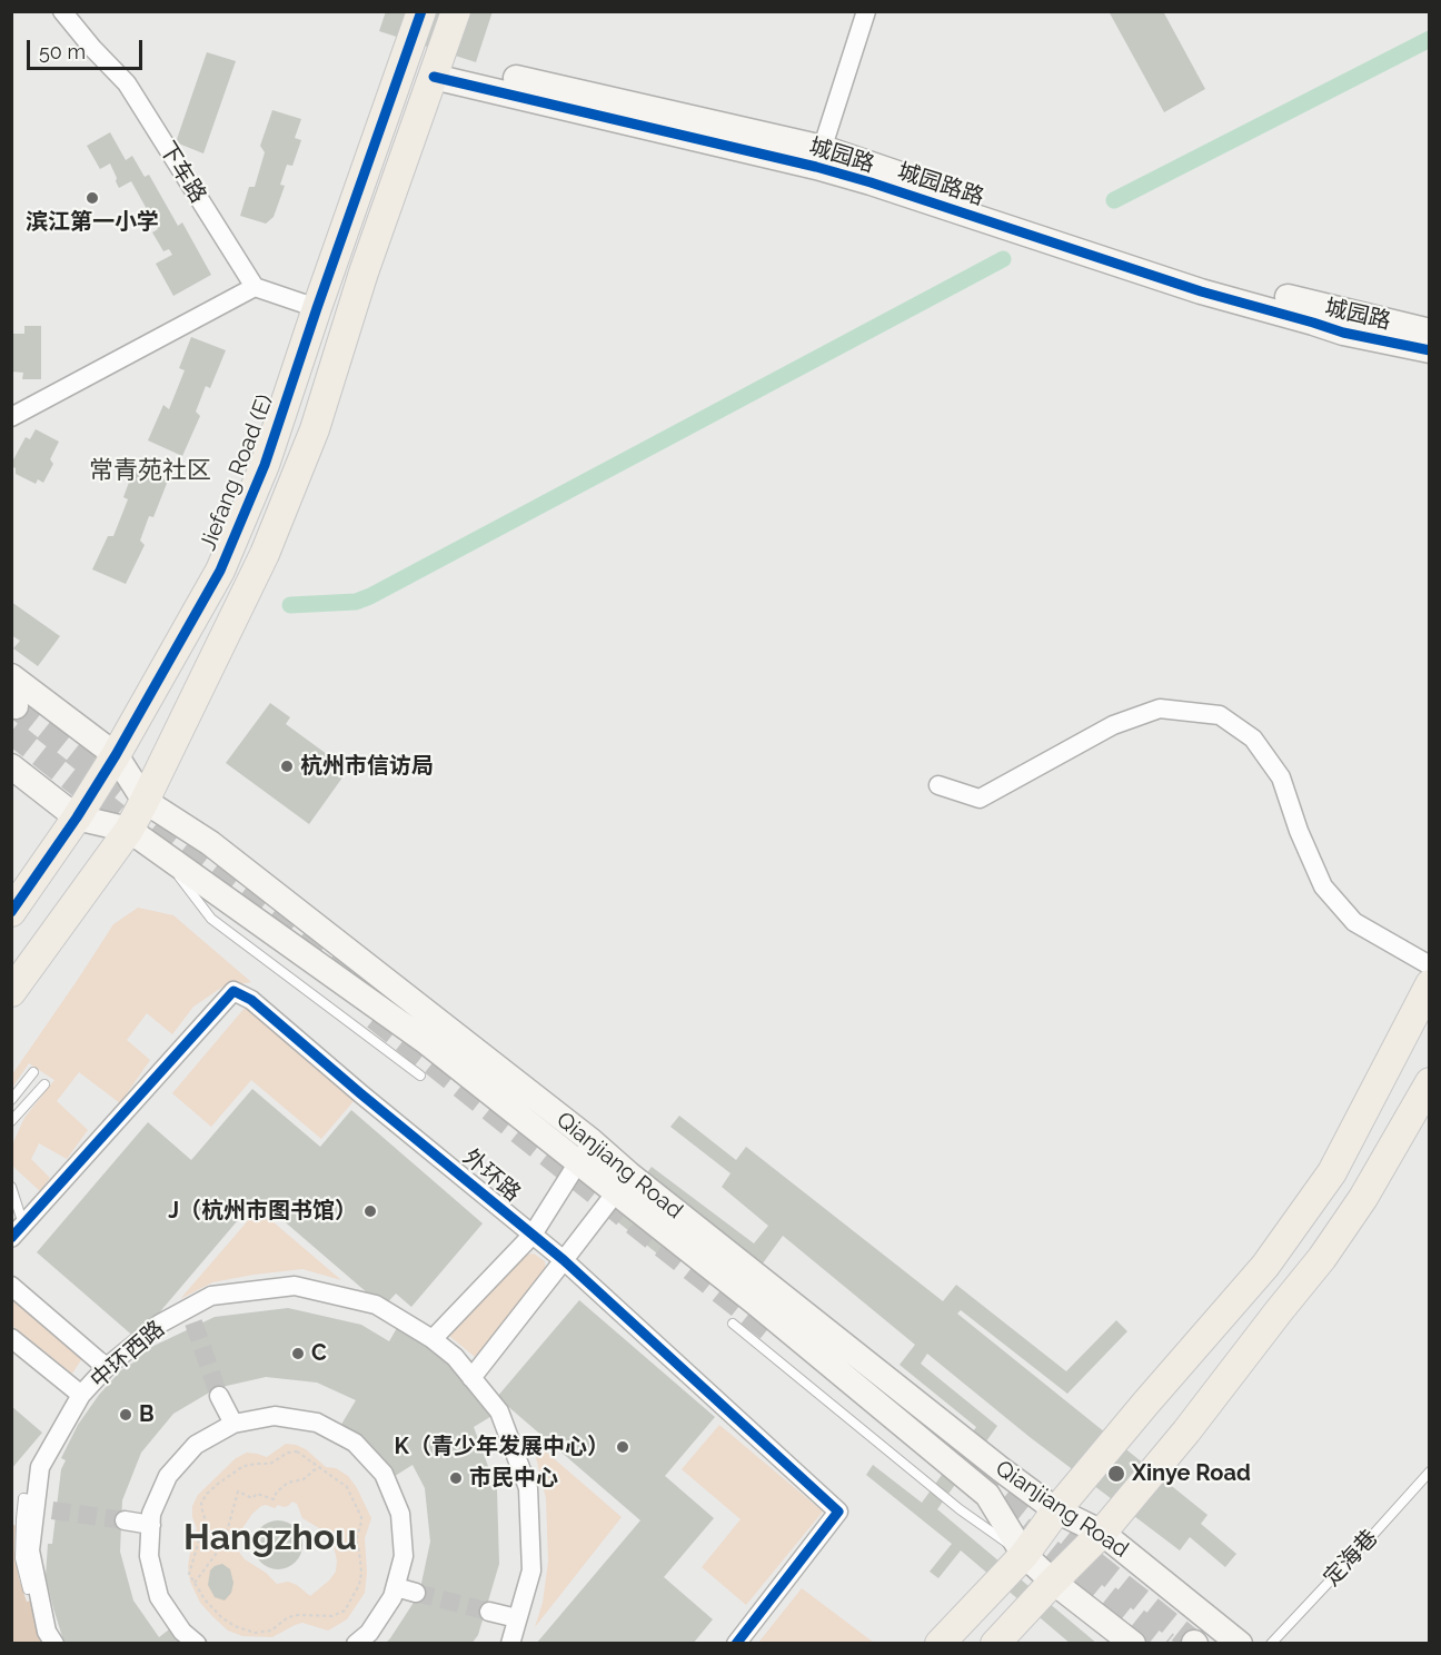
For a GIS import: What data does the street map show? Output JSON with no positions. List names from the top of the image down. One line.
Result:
{"streets":{"main road":["城园路","城园路路","Jiefang Road (E)","Qianjiang Road"],"street":["下车路","外环路","中环西路"],"lane":["定海巷"]},"crossings":[["城园路","城园路路"],["Jiefang Road (E)","Qianjiang Road"]],"districts":["常青苑社区","Hangzhou"],"places":["滨江第一小学","杭州市信访局","J（杭州市图书馆）","C","B","K（青少年发展中心）","Xinye Road","市民中心"],"scale_bar":"50 m"}
